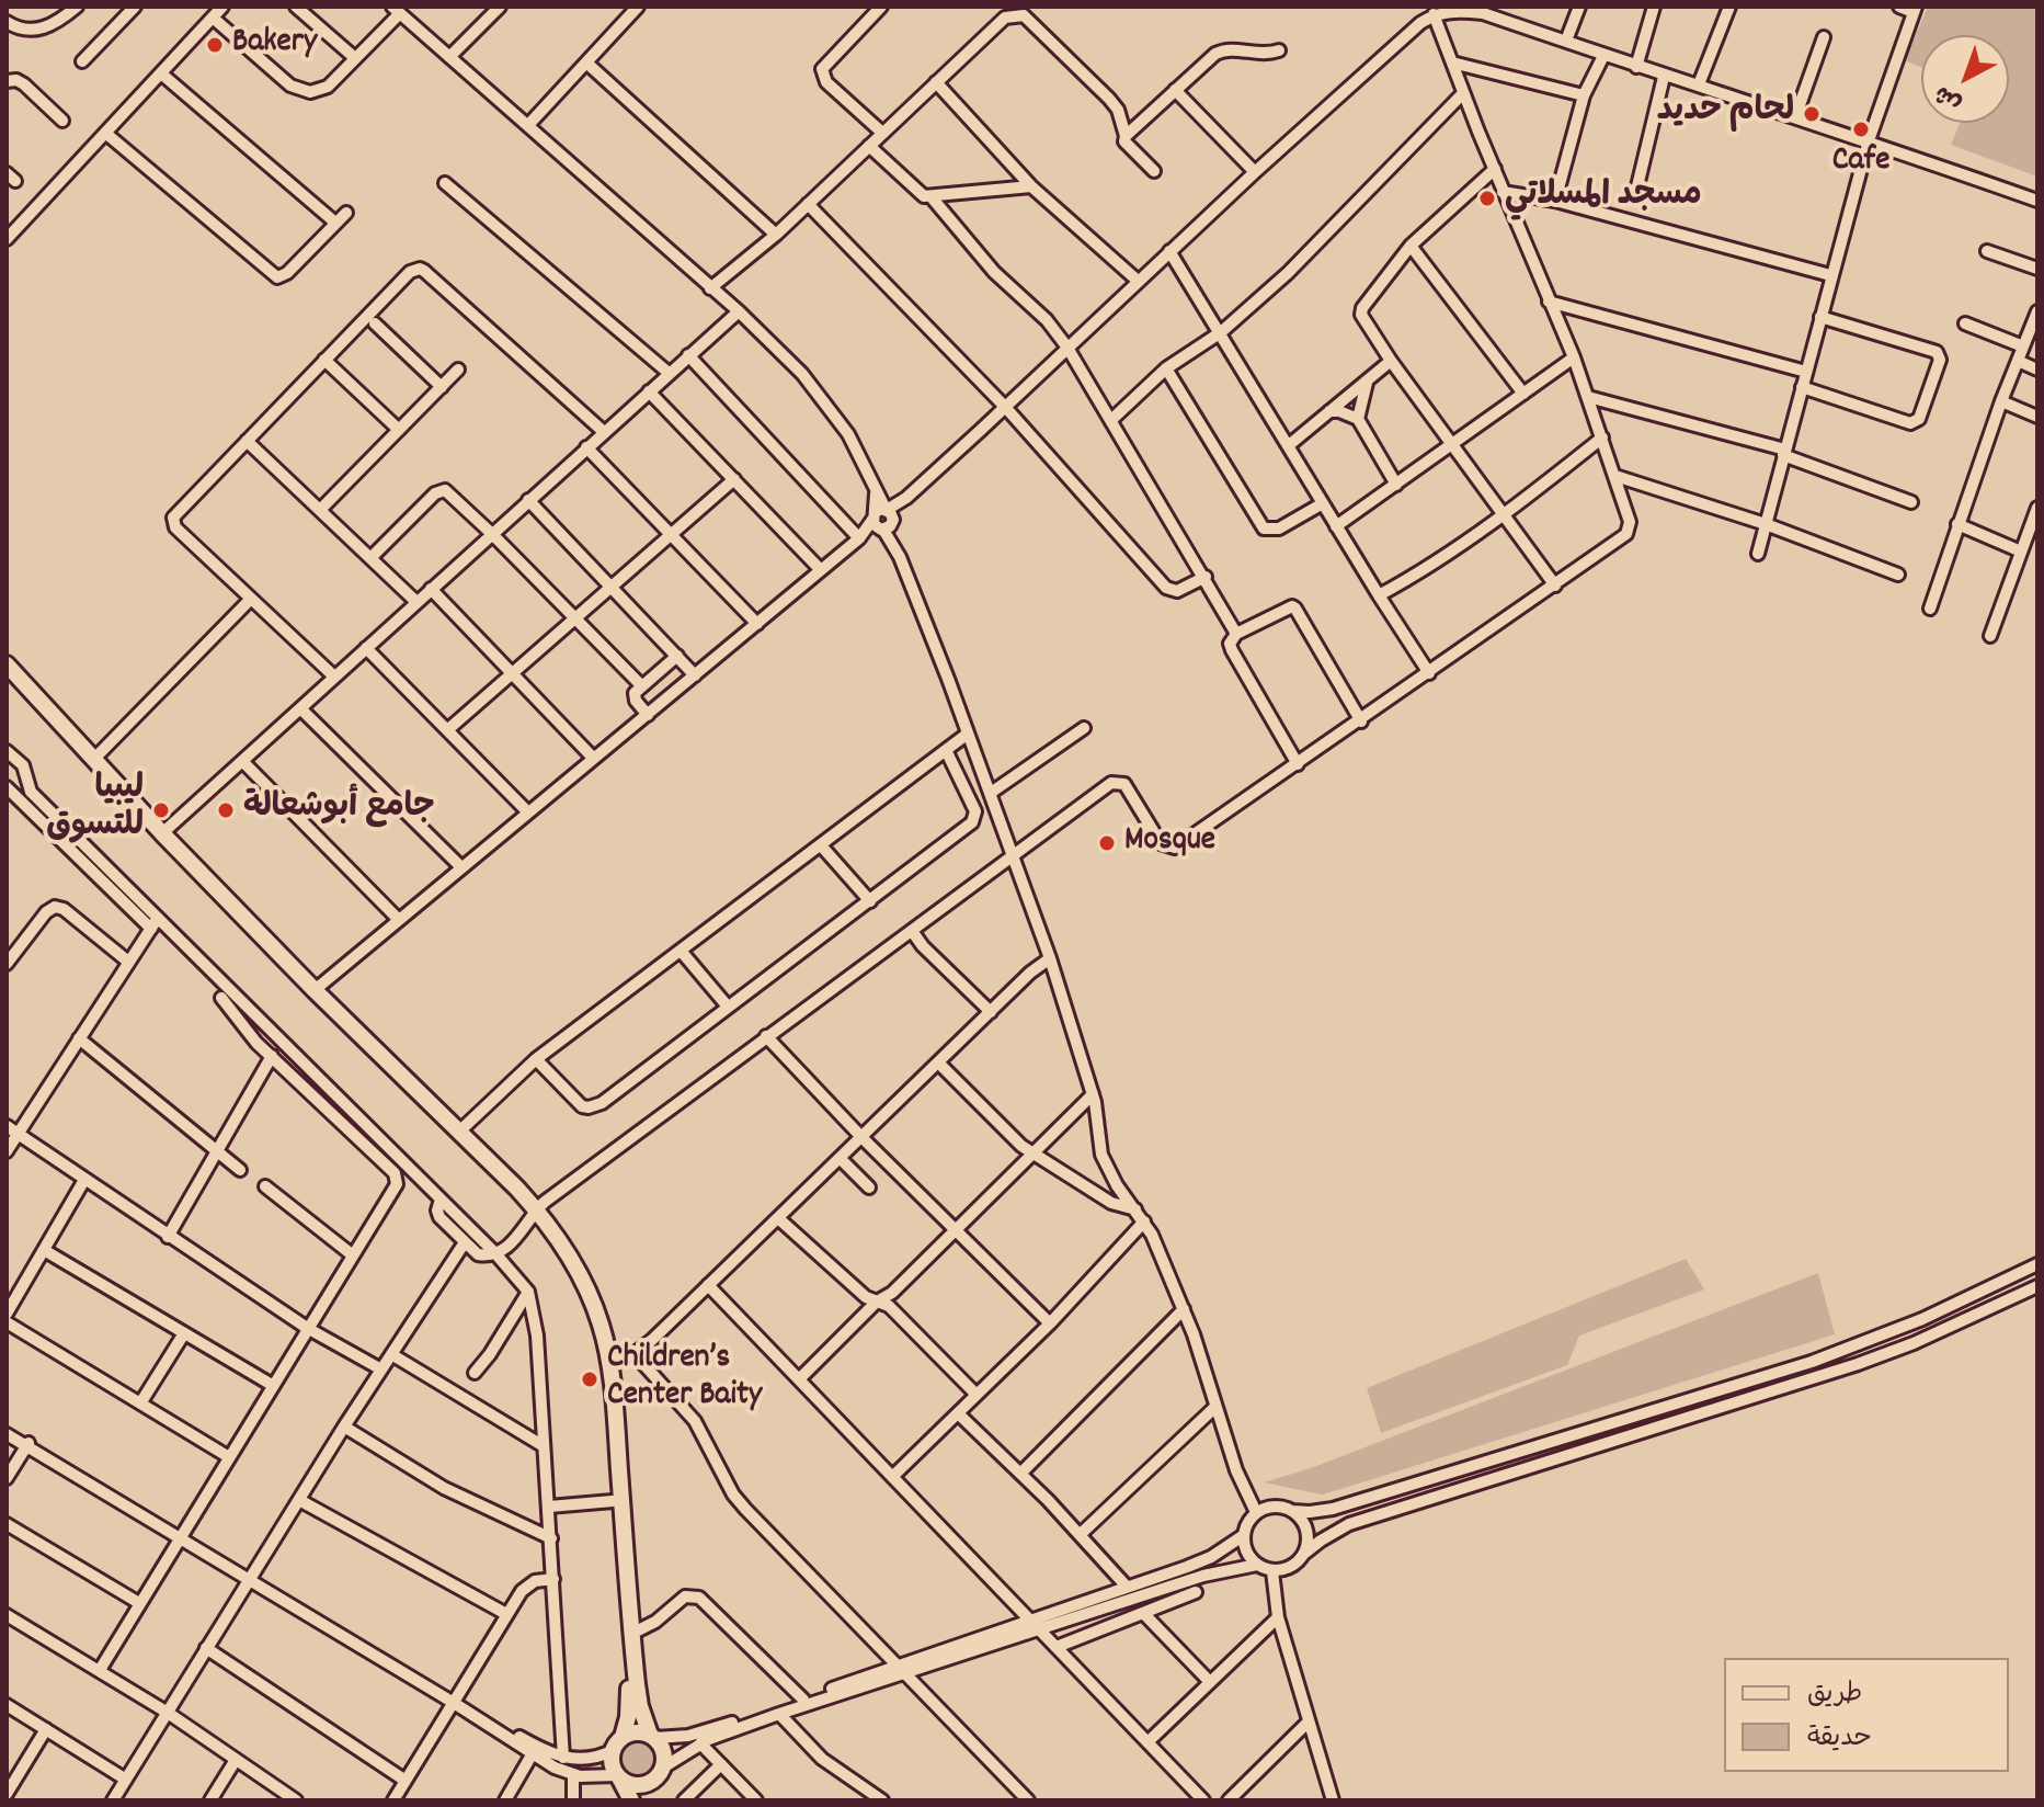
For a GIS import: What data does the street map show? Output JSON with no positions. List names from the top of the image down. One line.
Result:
{"places":["Bakery","لحام حديد","Cafe","مسجد المسلاتي","ليبيا للتسوق","جامع أبوشعالة","Mosque","Children’s Center Baity"],"legend":["طريق","حديقة"],"north":"bottom left"}
